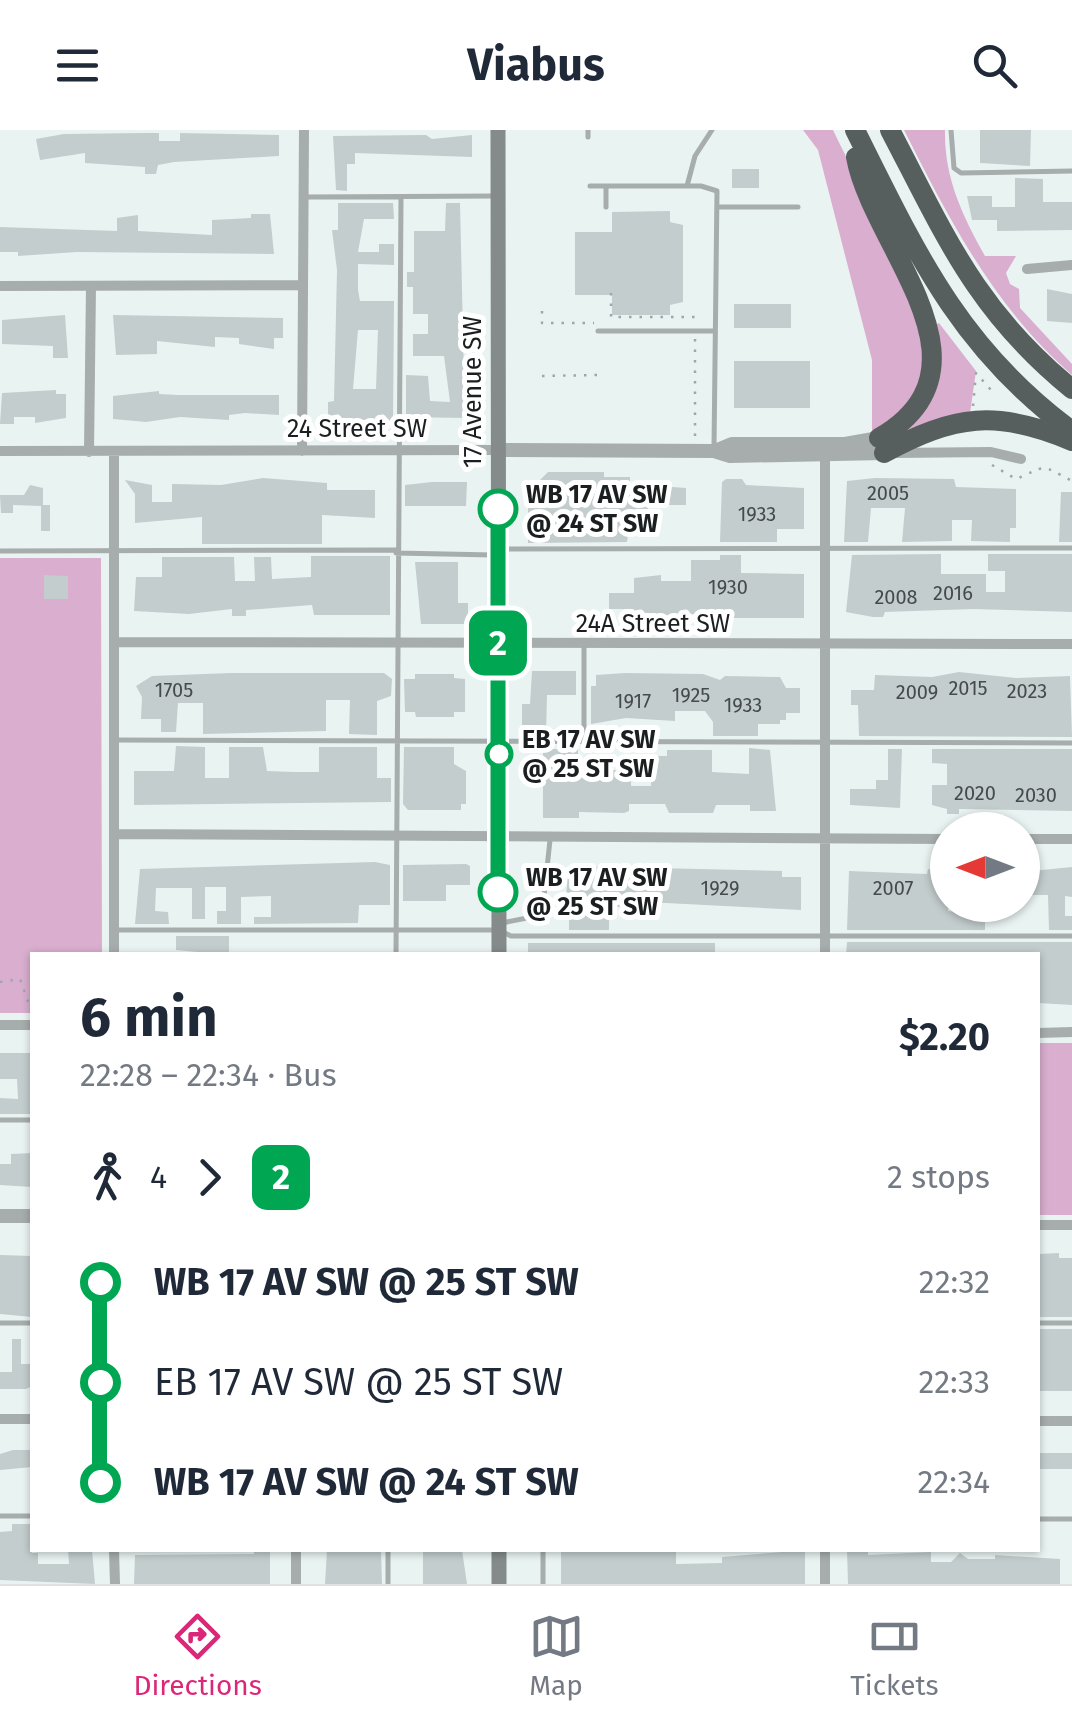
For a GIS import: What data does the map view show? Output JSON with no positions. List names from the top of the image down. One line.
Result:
{"streets":{"main road":["17 Avenue SW"],"street":["24 Street SW","24A Street SW"]},"crossings":[["17 Avenue SW","24 Street SW"],["17 Avenue SW","24A Street SW"]],"places":["WB 17 AV SW @ 24 ST SW","EB 17 AV SW @ 25 ST SW","WB 17 AV SW @ 25 ST SW"],"lines":["bus line 2"],"house_numbers":["2005","1933","1930","2016","2008","2015","1705","2023","2009","1925","1917","1933","2020","2030","1929","2007"],"north":"left","page":{"header":"Viabus","on_map":"2","heading":["6 min","22:28 – 22:34 · Bus","$2.20"],"legs":["4","2","2 stops"],"list":[{"name":"WB 17 AV SW @ 25 ST SW","value":"22:32"},{"name":"EB 17 AV SW @ 25 ST SW","value":"22:33"},{"name":"WB 17 AV SW @ 24 ST SW","value":"22:34"}],"tabs":["Directions","Map","Tickets"]}}
